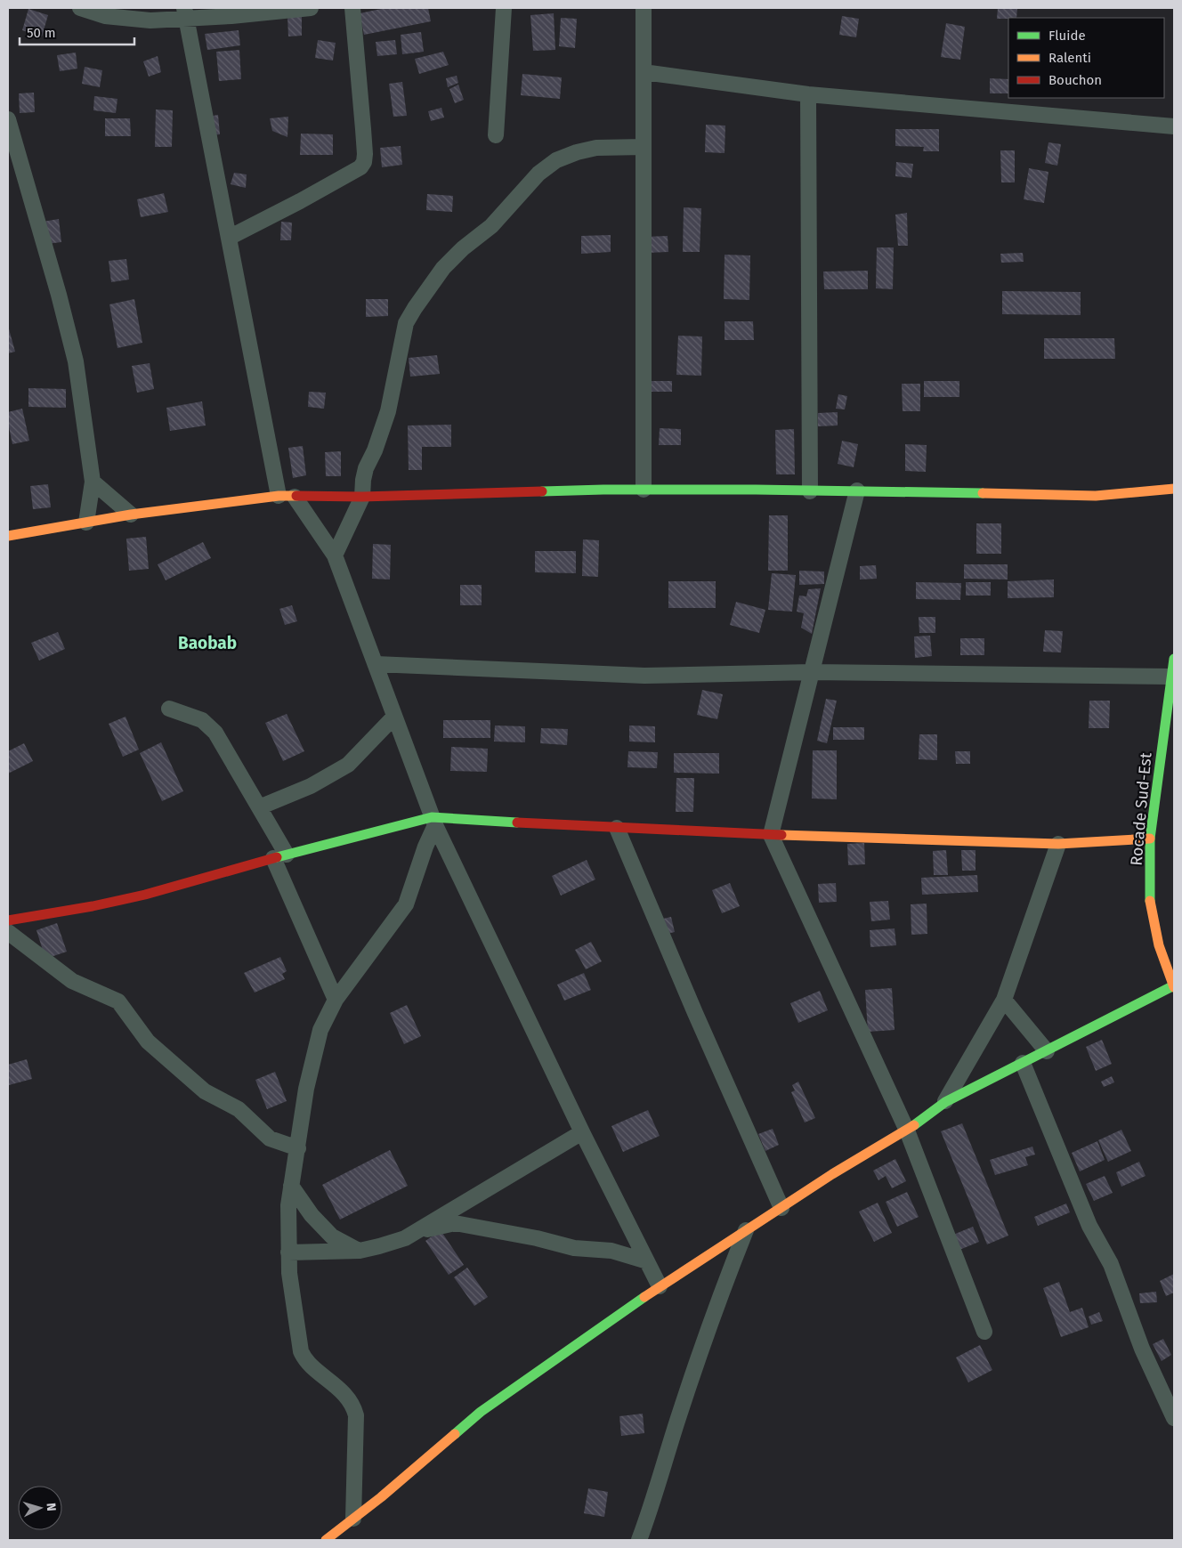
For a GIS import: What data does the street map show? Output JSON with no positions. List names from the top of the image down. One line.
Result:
{"streets":{"street":["Rocade Sud-Est"]},"districts":["Baobab"],"legend":["Fluide","Ralenti","Bouchon"],"scale_bar":"50 m","north":"right"}
